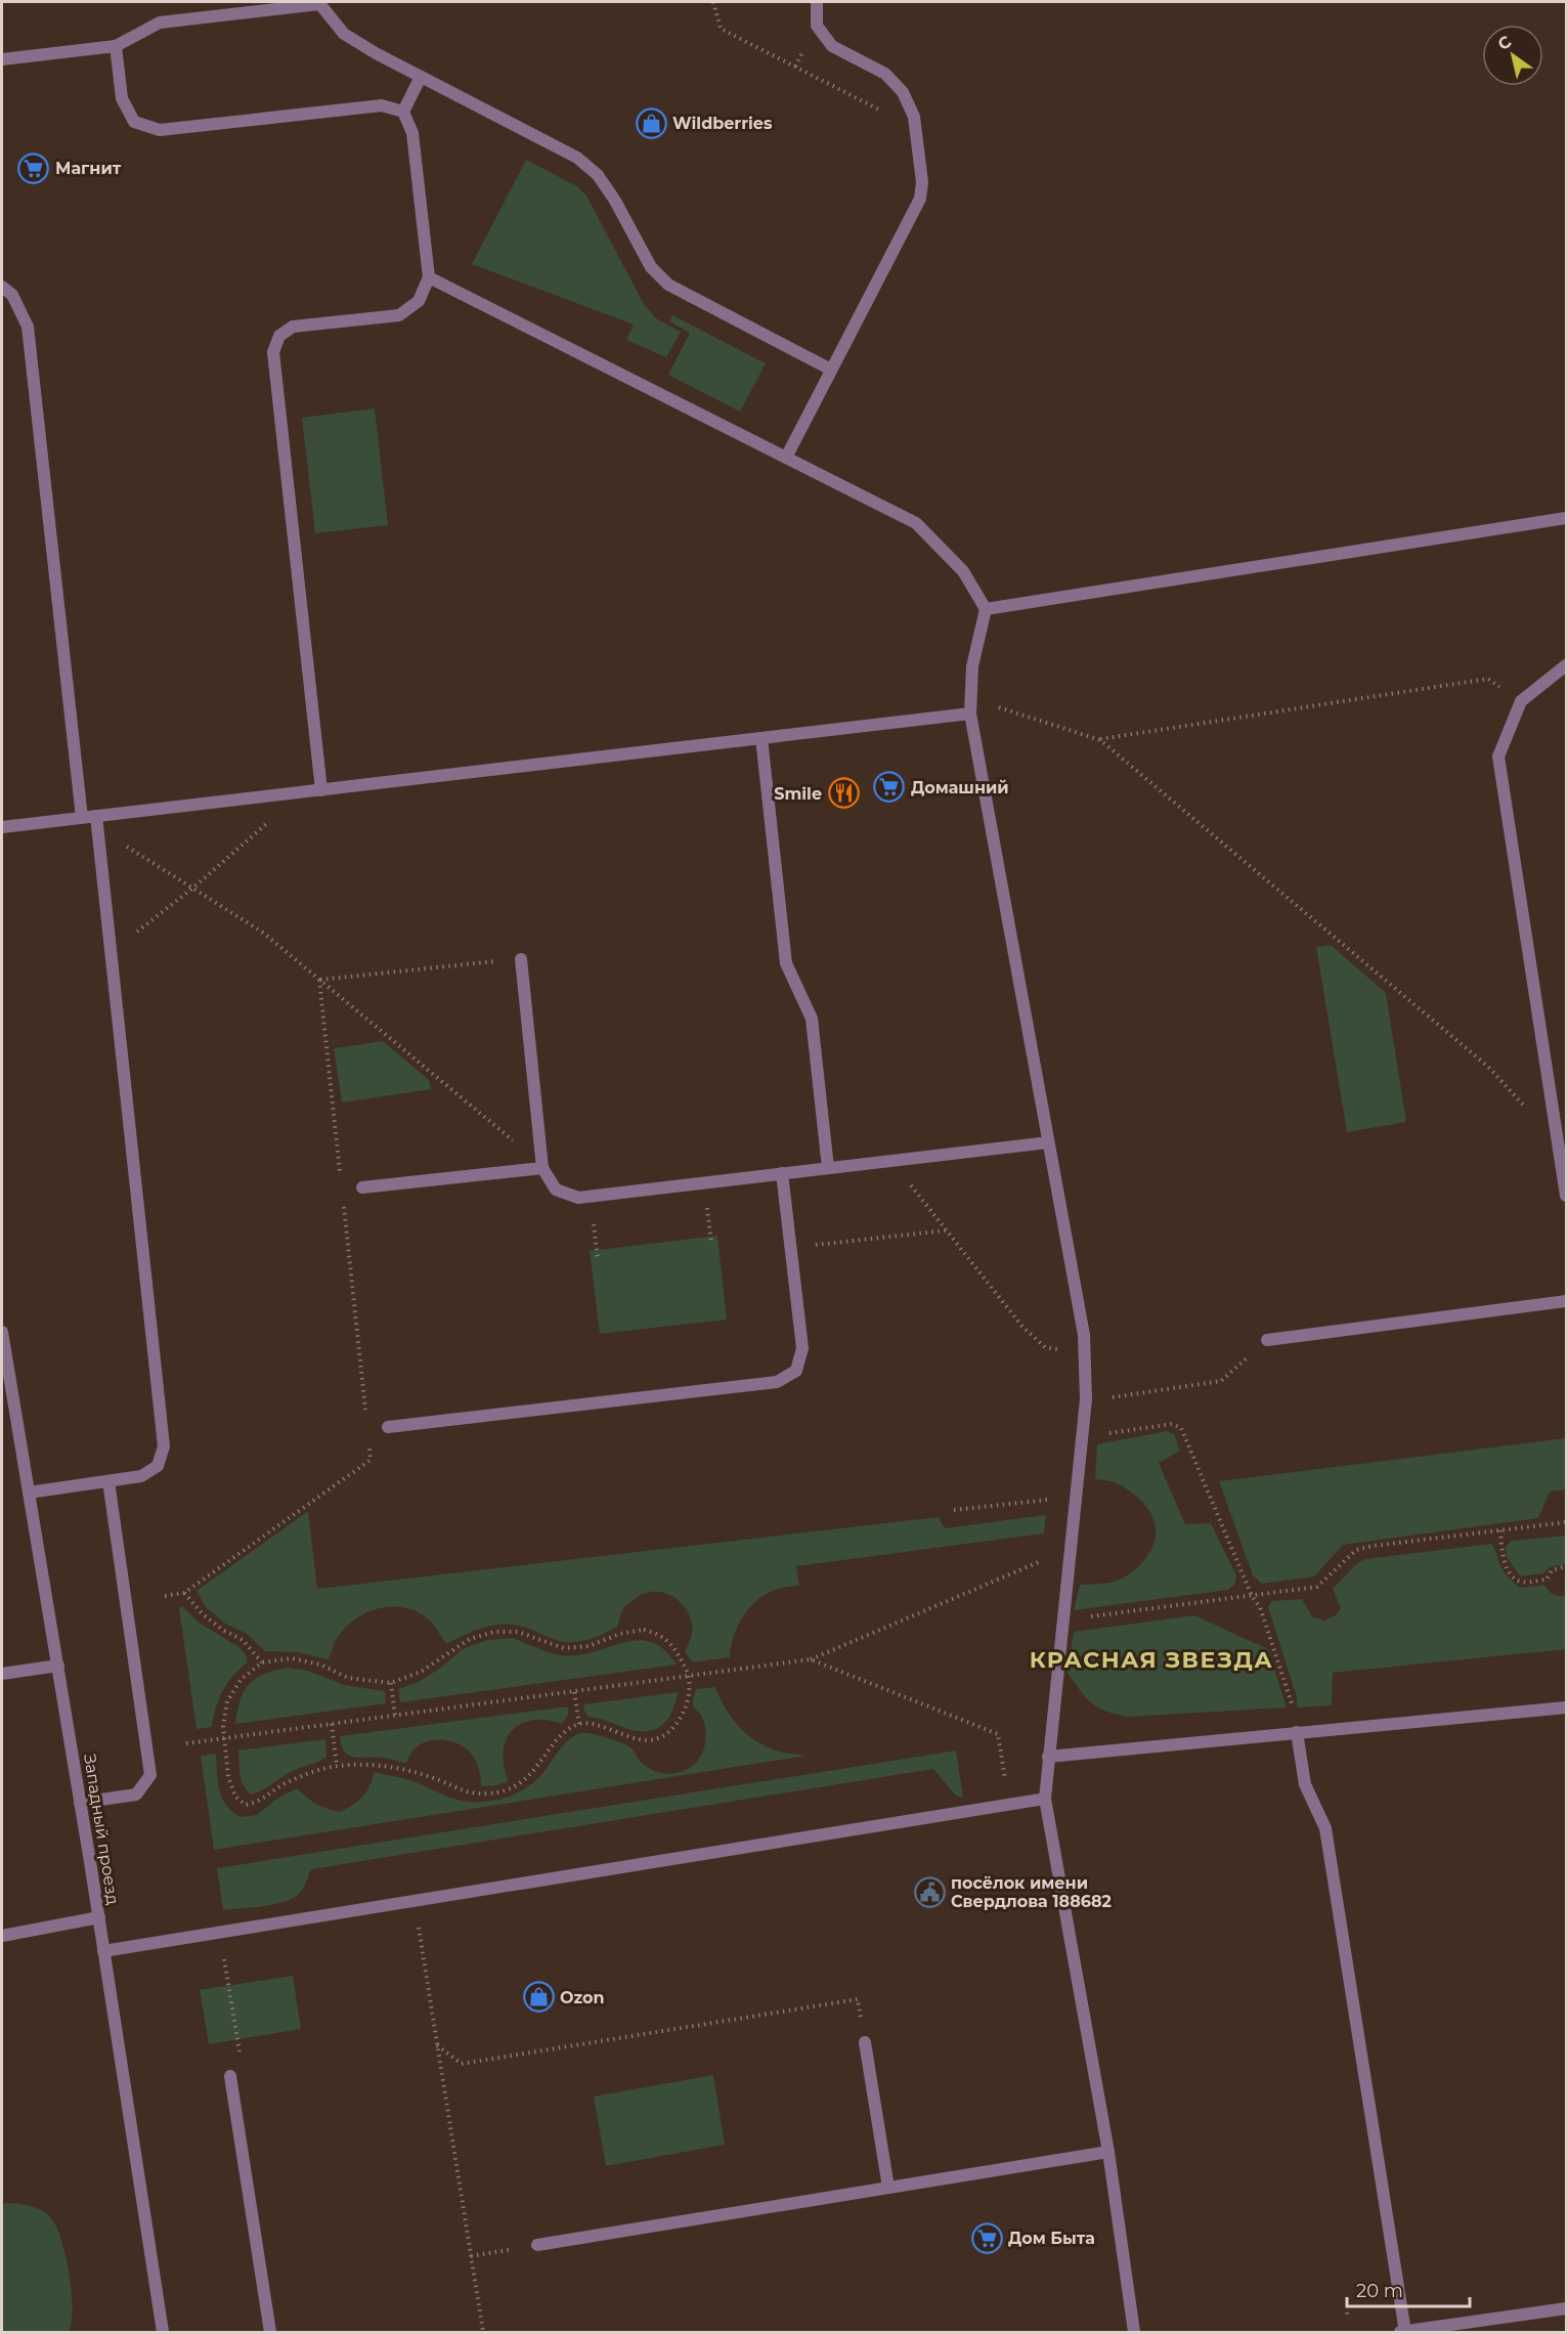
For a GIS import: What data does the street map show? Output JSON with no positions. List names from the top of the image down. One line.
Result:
{"streets":{"street":["Западный проезд"]},"districts":["КРАСНАЯ ЗВЕЗДА"],"places":{"shop":["Wildberries","Ozon"],"supermarket":["Магнит","Домашний","Дом Быта"],"restaurant":["Smile"],"public building":["посёлок имени Свердлова 188682"]},"scale_bar":"20 m","north":"top left"}
